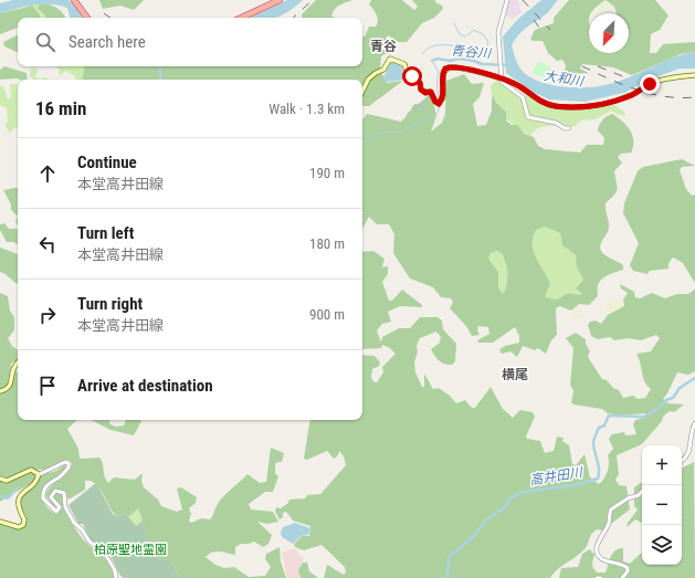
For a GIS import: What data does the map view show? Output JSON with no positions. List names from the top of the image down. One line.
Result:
{"districts":["青谷","横尾"],"water":["青谷川","大和川","高井田川"],"parks":["柏原聖地霊園"],"north":"bottom left","page":{"search":"Search here","heading":["16 min","Walk · 1.3 km"],"list":[["Continue","本堂高井田線","190 m"],["Turn left","本堂高井田線","180 m"],["Turn right","本堂高井田線","900 m"],"Arrive at destination"],"map_buttons":["+","−"]}}
